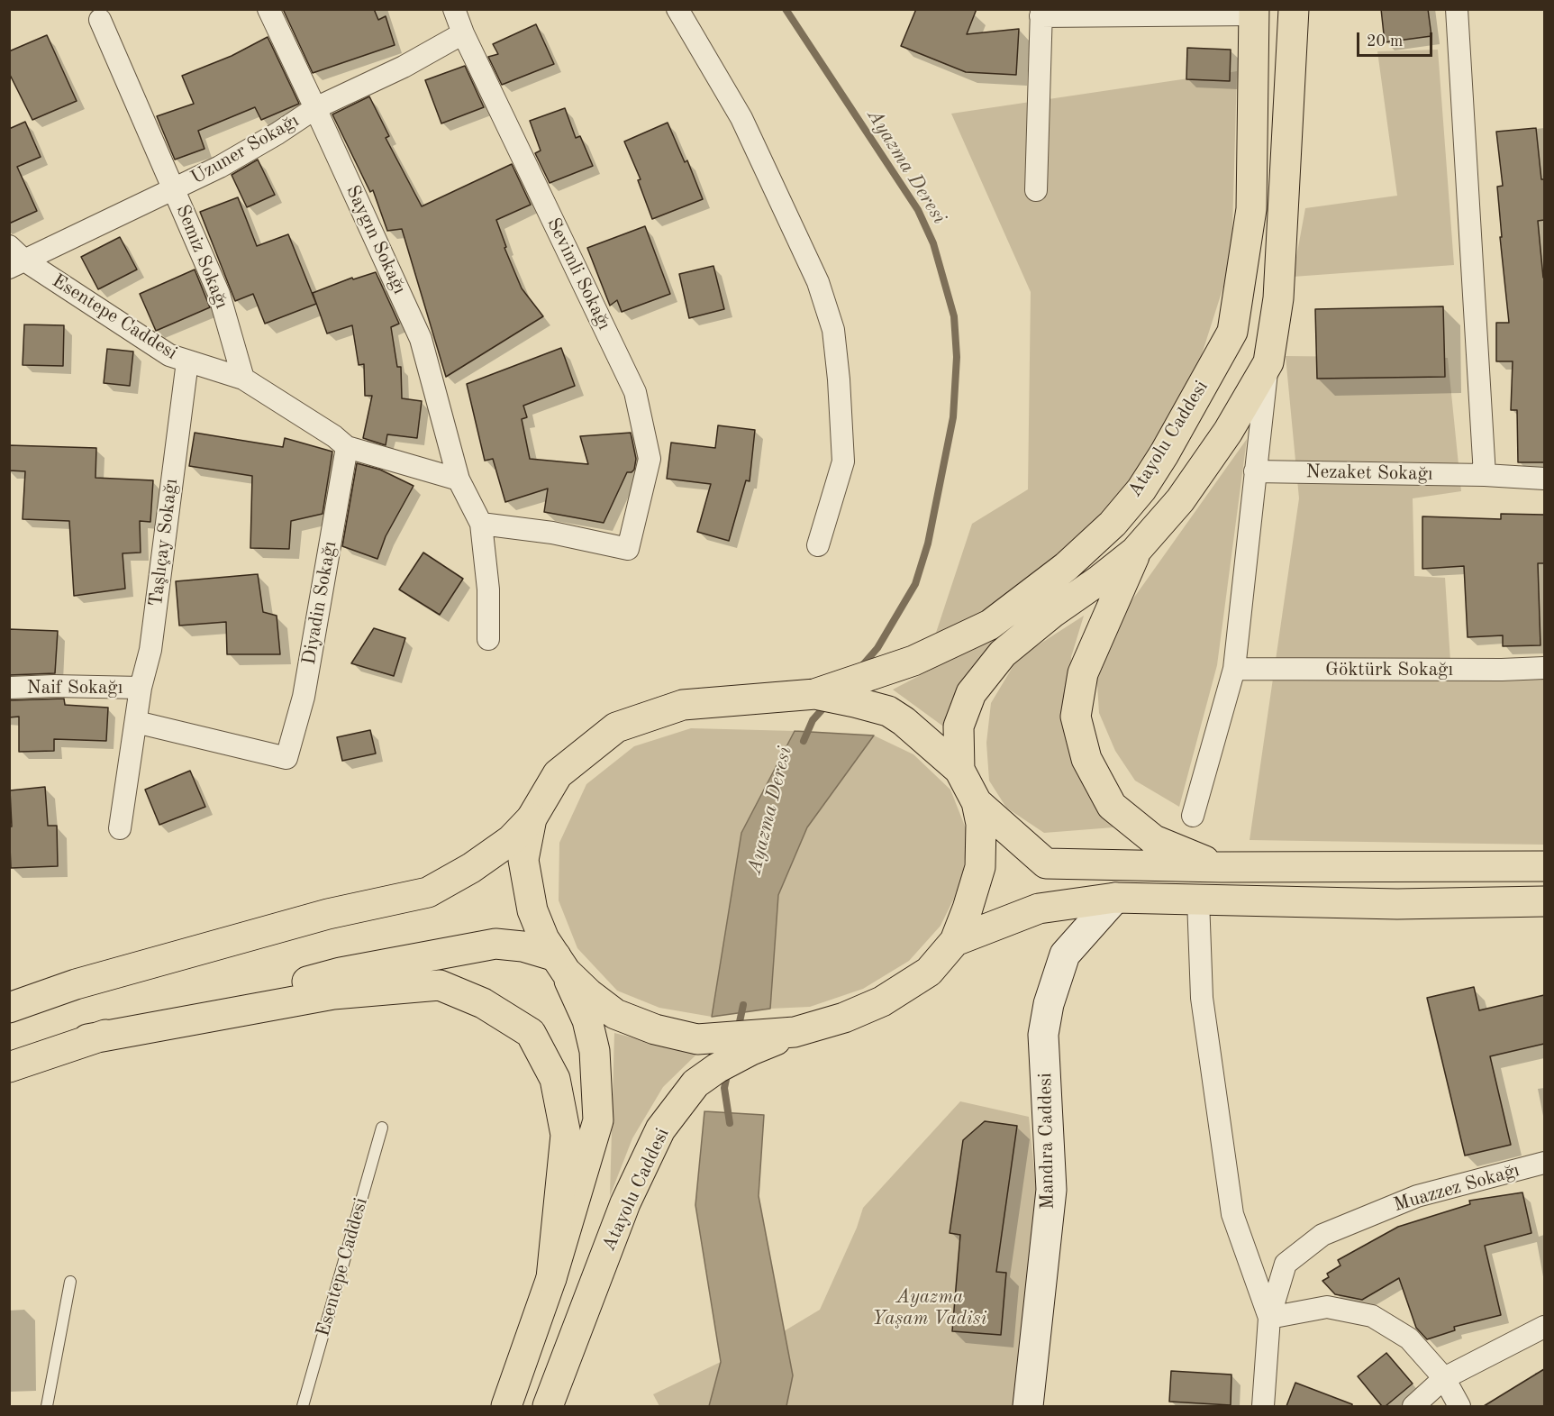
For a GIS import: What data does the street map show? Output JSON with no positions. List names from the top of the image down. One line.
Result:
{"streets":{"main road":["Atayolu Caddesi"],"street":["Uzuner Sokağı","Saygın Sokağı","Semiz Sokağı","Sevimli Sokağı","Esentepe Caddesi","Nezaket Sokağı","Taşlıçay Sokağı","Diyadin Sokağı","Göktürk Sokağı","Naif Sokağı","Mandıra Caddesi","Muazzez Sokağı"]},"crossings":[["Uzuner Sokağı","Saygın Sokağı"],["Uzuner Sokağı","Semiz Sokağı"],["Uzuner Sokağı","Sevimli Sokağı"],["Uzuner Sokağı","Esentepe Caddesi"],["Saygın Sokağı","Esentepe Caddesi"],["Semiz Sokağı","Esentepe Caddesi"],["Esentepe Caddesi","Taşlıçay Sokağı"],["Esentepe Caddesi","Diyadin Sokağı"],["Atayolu Caddesi","Nezaket Sokağı"],["Atayolu Caddesi","Göktürk Sokağı"],["Taşlıçay Sokağı","Diyadin Sokağı"],["Taşlıçay Sokağı","Naif Sokağı"]],"water":["Ayazma Deresi"],"parks":["Ayazma Yaşam Vadisi"],"scale_bar":"20 m"}
